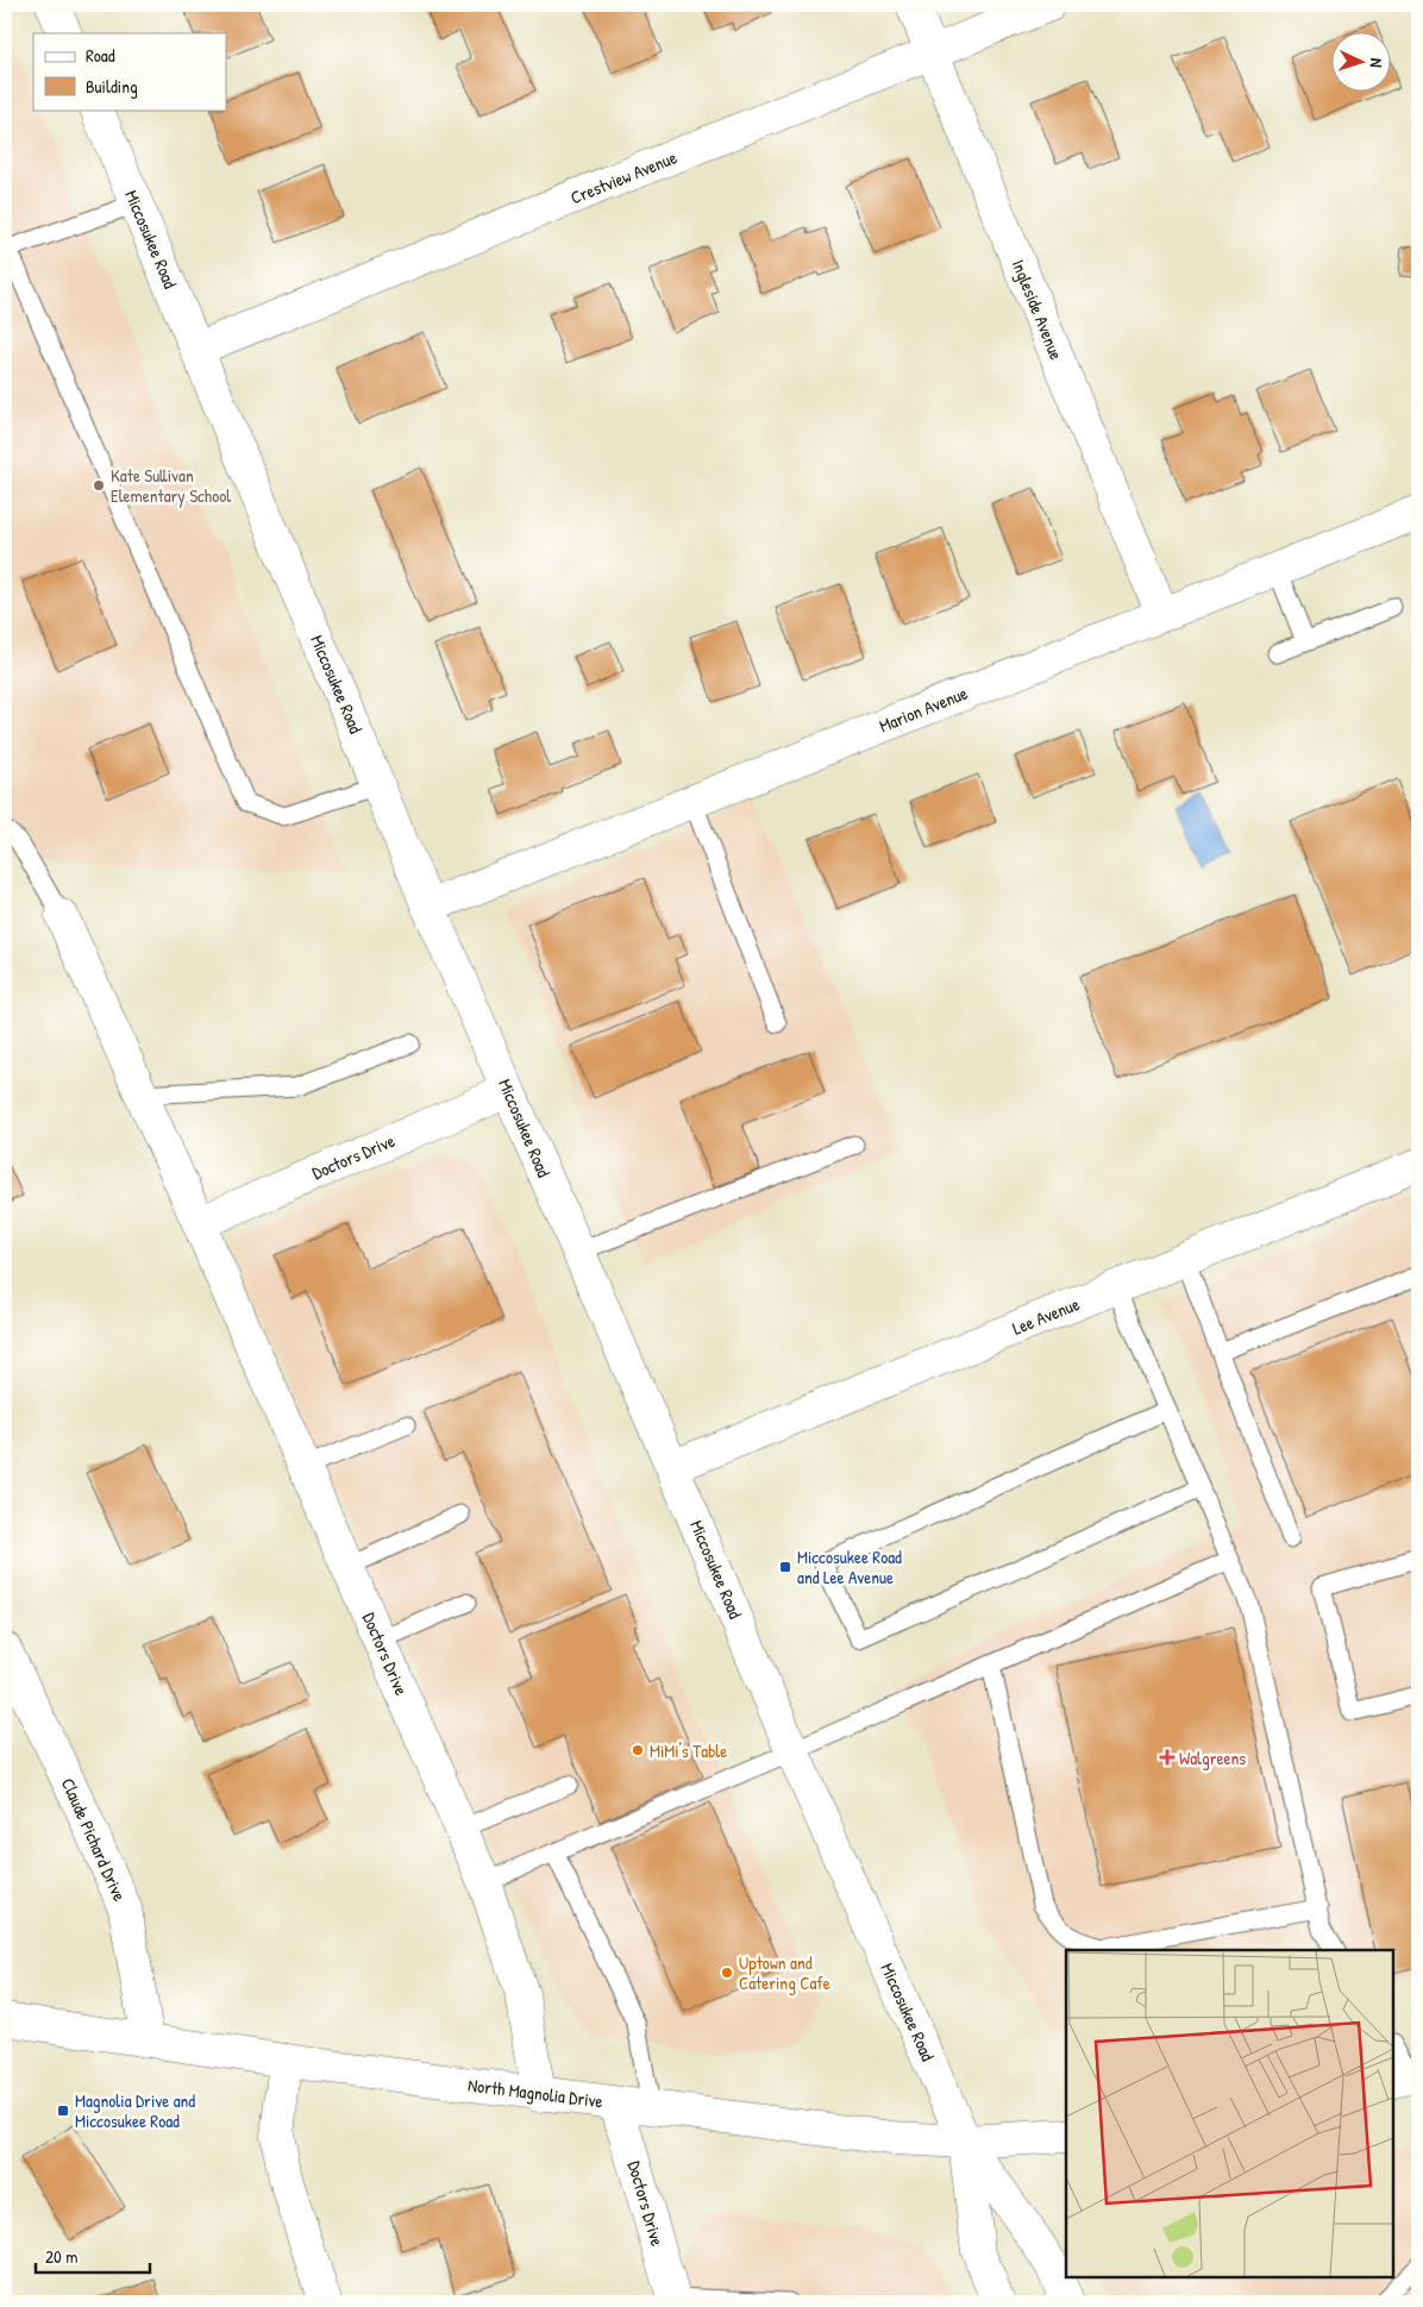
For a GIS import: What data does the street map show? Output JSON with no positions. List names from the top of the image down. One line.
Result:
{"streets":{"street":["Crestview Avenue","Miccosukee Road","Ingleside Avenue","Marion Avenue","Doctors Drive","Lee Avenue","Claude Pichard Drive","North Magnolia Drive"]},"crossings":[["Crestview Avenue","Miccosukee Road"],["Crestview Avenue","Ingleside Avenue"],["Miccosukee Road","Marion Avenue"],["Miccosukee Road","Doctors Drive"],["Miccosukee Road","Lee Avenue"],["Miccosukee Road","North Magnolia Drive"],["Ingleside Avenue","Marion Avenue"],["Doctors Drive","North Magnolia Drive"],["Claude Pichard Drive","North Magnolia Drive"]],"places":{"other":["Kate Sullivan Elementary School","MiMi's Table","Uptown and Catering Cafe"],"transit":["Miccosukee Road and Lee Avenue","Magnolia Drive and Miccosukee Road"],"health":["Walgreens"]},"legend":["Road","Building"],"scale_bar":"20 m","north":"right"}
